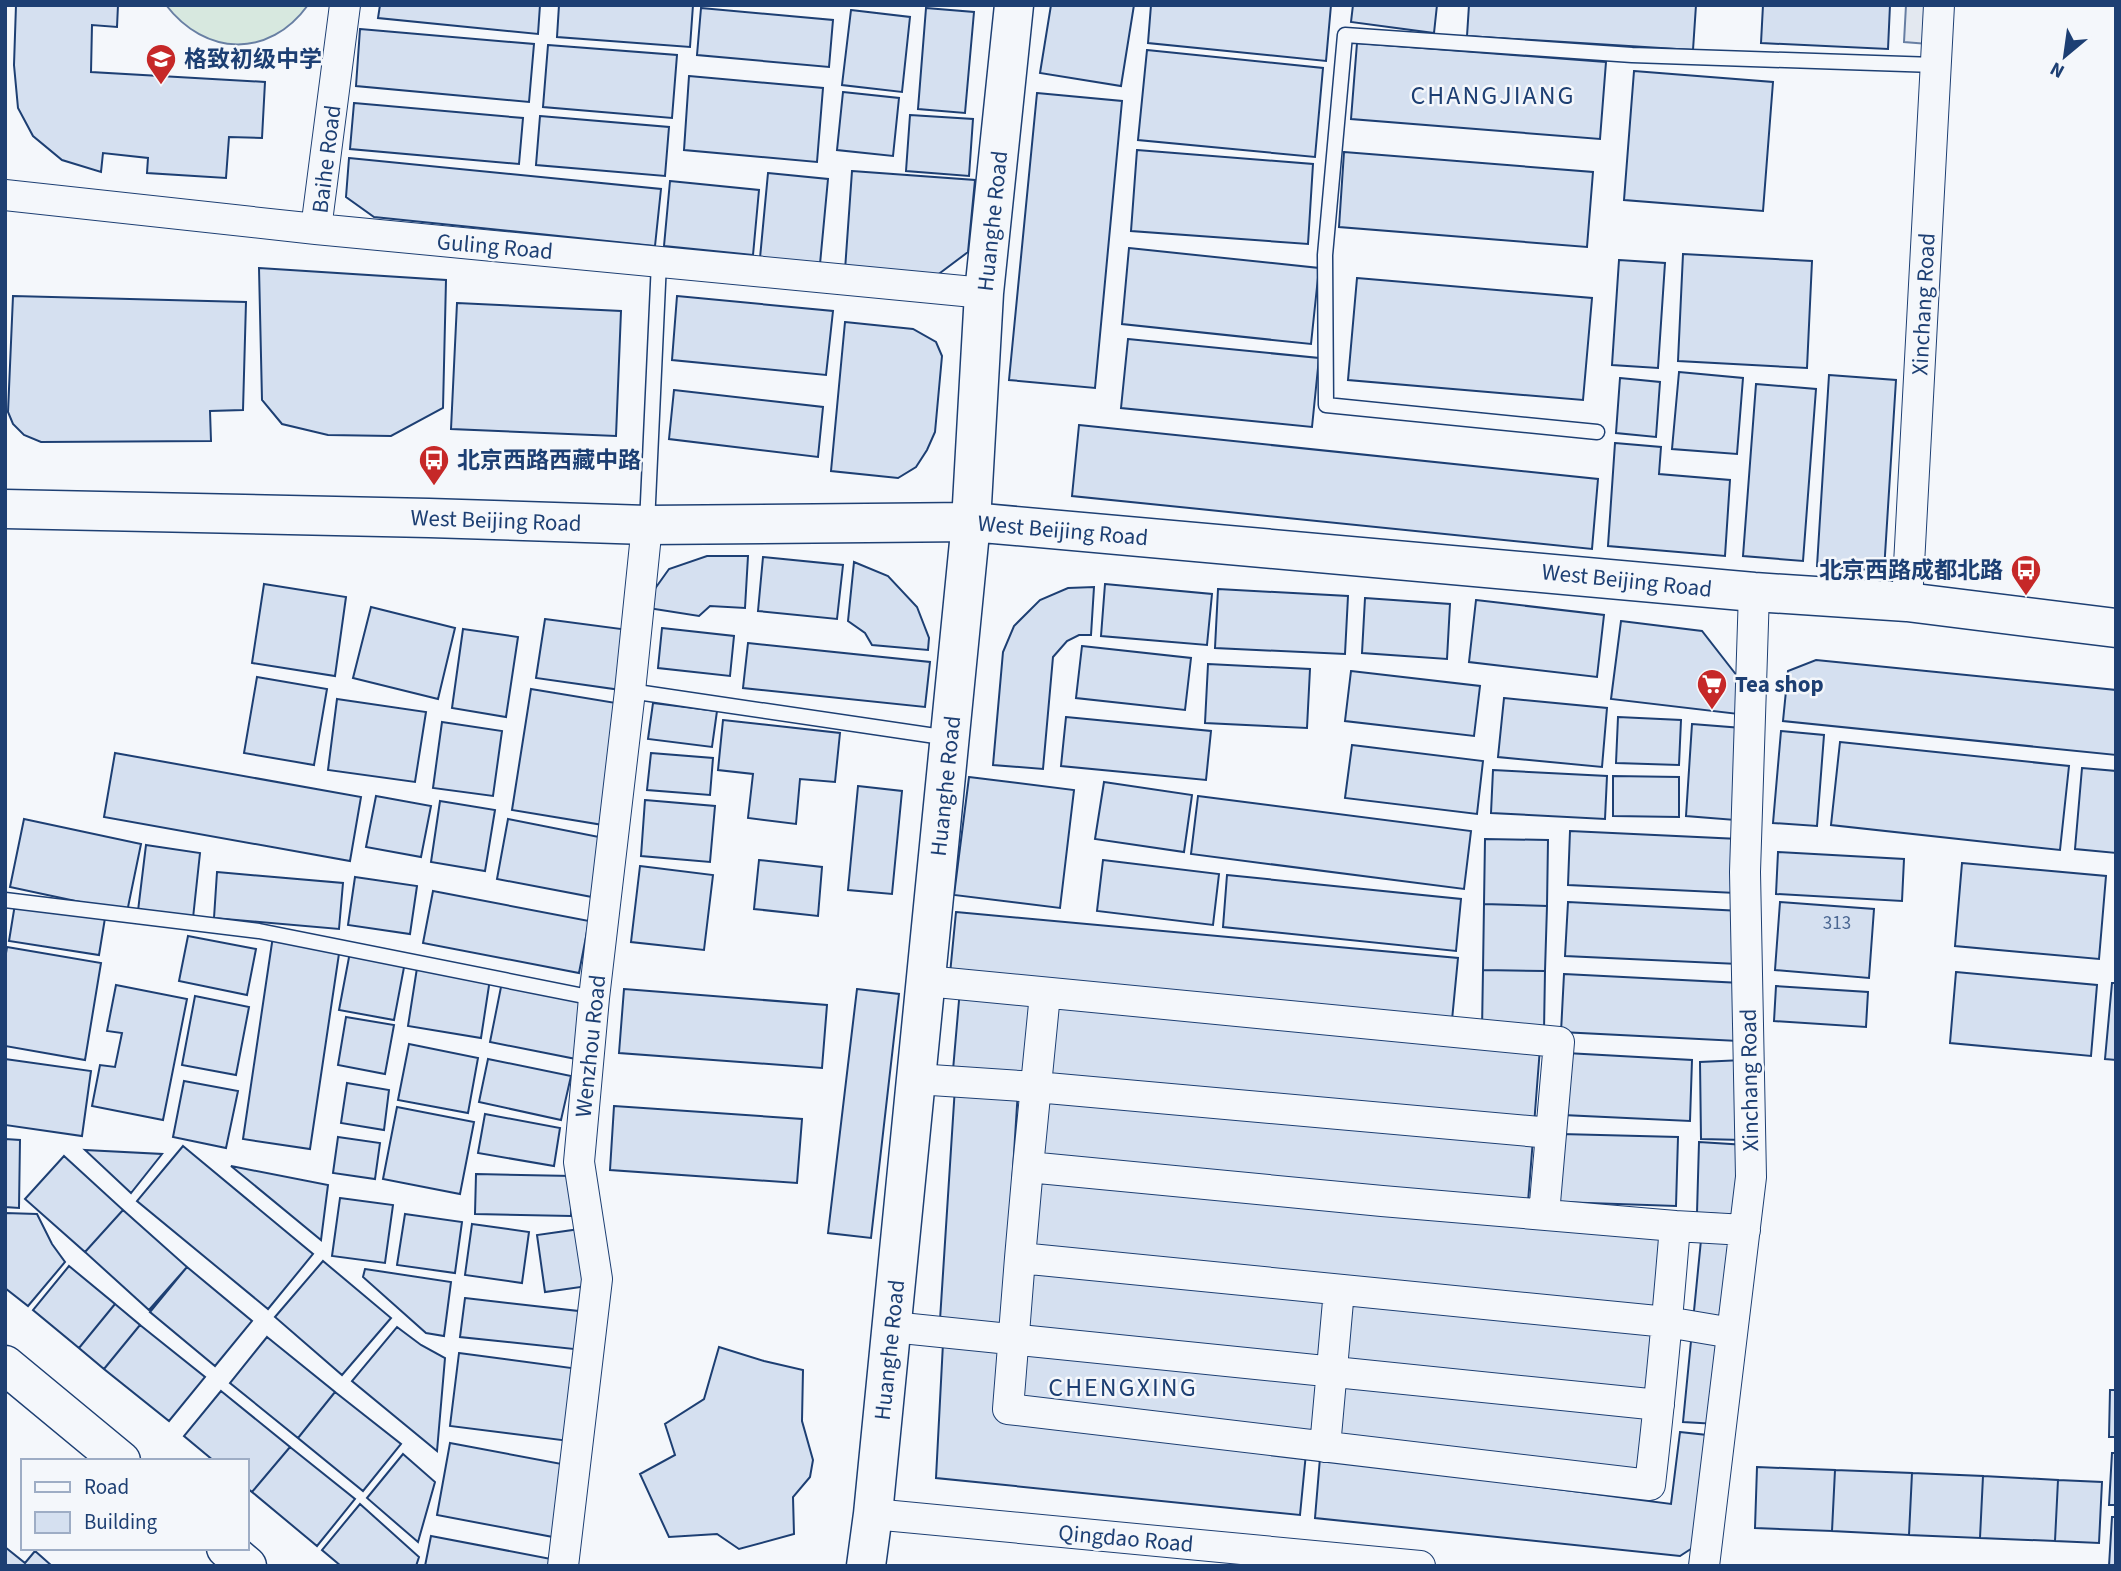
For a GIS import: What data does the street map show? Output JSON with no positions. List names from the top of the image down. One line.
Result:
{"streets":{"main road":["Huanghe Road","West Beijing Road"],"street":["Baihe Road","Guling Road","Xinchang Road","Wenzhou Road","Qingdao Road"]},"crossings":[["Baihe Road","Guling Road"],["Huanghe Road","Guling Road"],["Huanghe Road","West Beijing Road"],["Huanghe Road","Qingdao Road"],["Xinchang Road","West Beijing Road"],["West Beijing Road","Wenzhou Road"]],"districts":["CHANGJIANG","CHENGXING"],"places":{"school or university":["格致初级中学"],"bus stop":["北京西路西藏中路","北京西路成都北路"],"supermarket":["Tea shop"]},"house_numbers":["313"],"legend":["Road","Building"],"north":"bottom left"}
